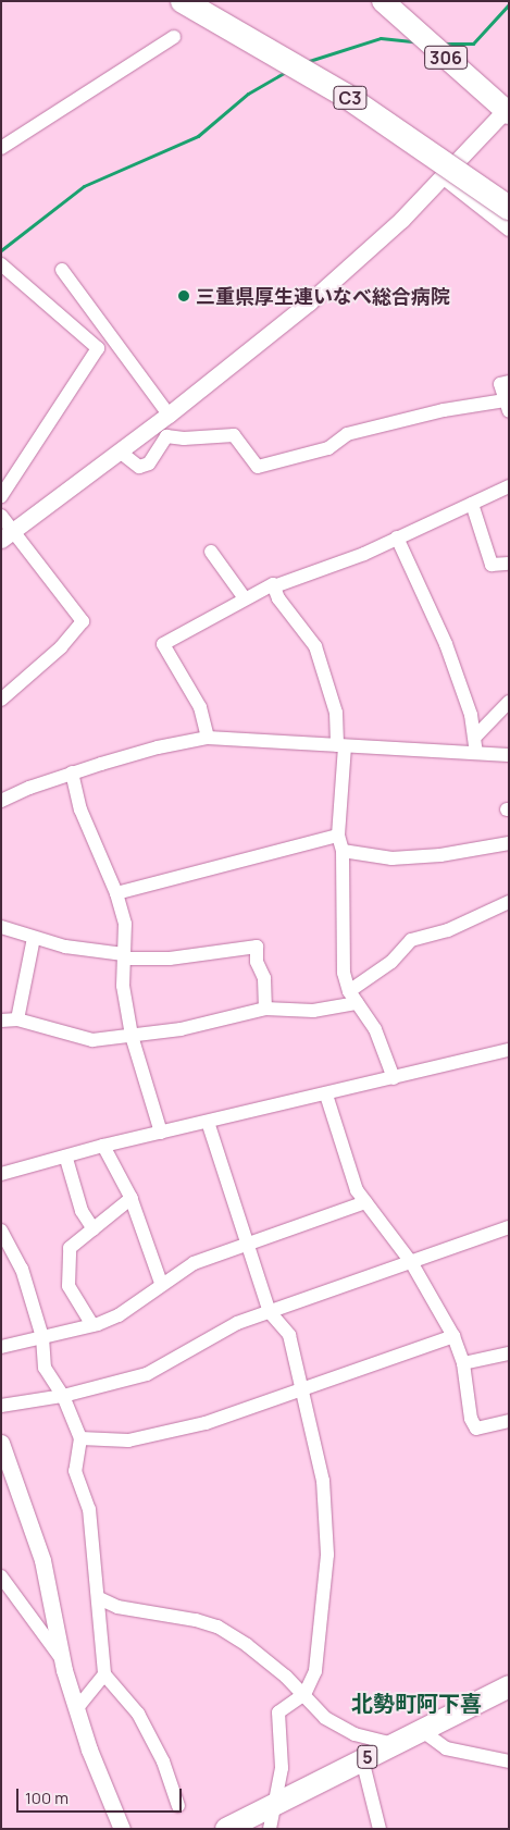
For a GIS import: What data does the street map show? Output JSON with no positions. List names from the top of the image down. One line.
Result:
{"streets":{"highway":["C3"],"main road":["306","5"]},"districts":["北勢町阿下喜"],"places":["三重県厚生連いなべ総合病院"],"scale_bar":"100 m"}
